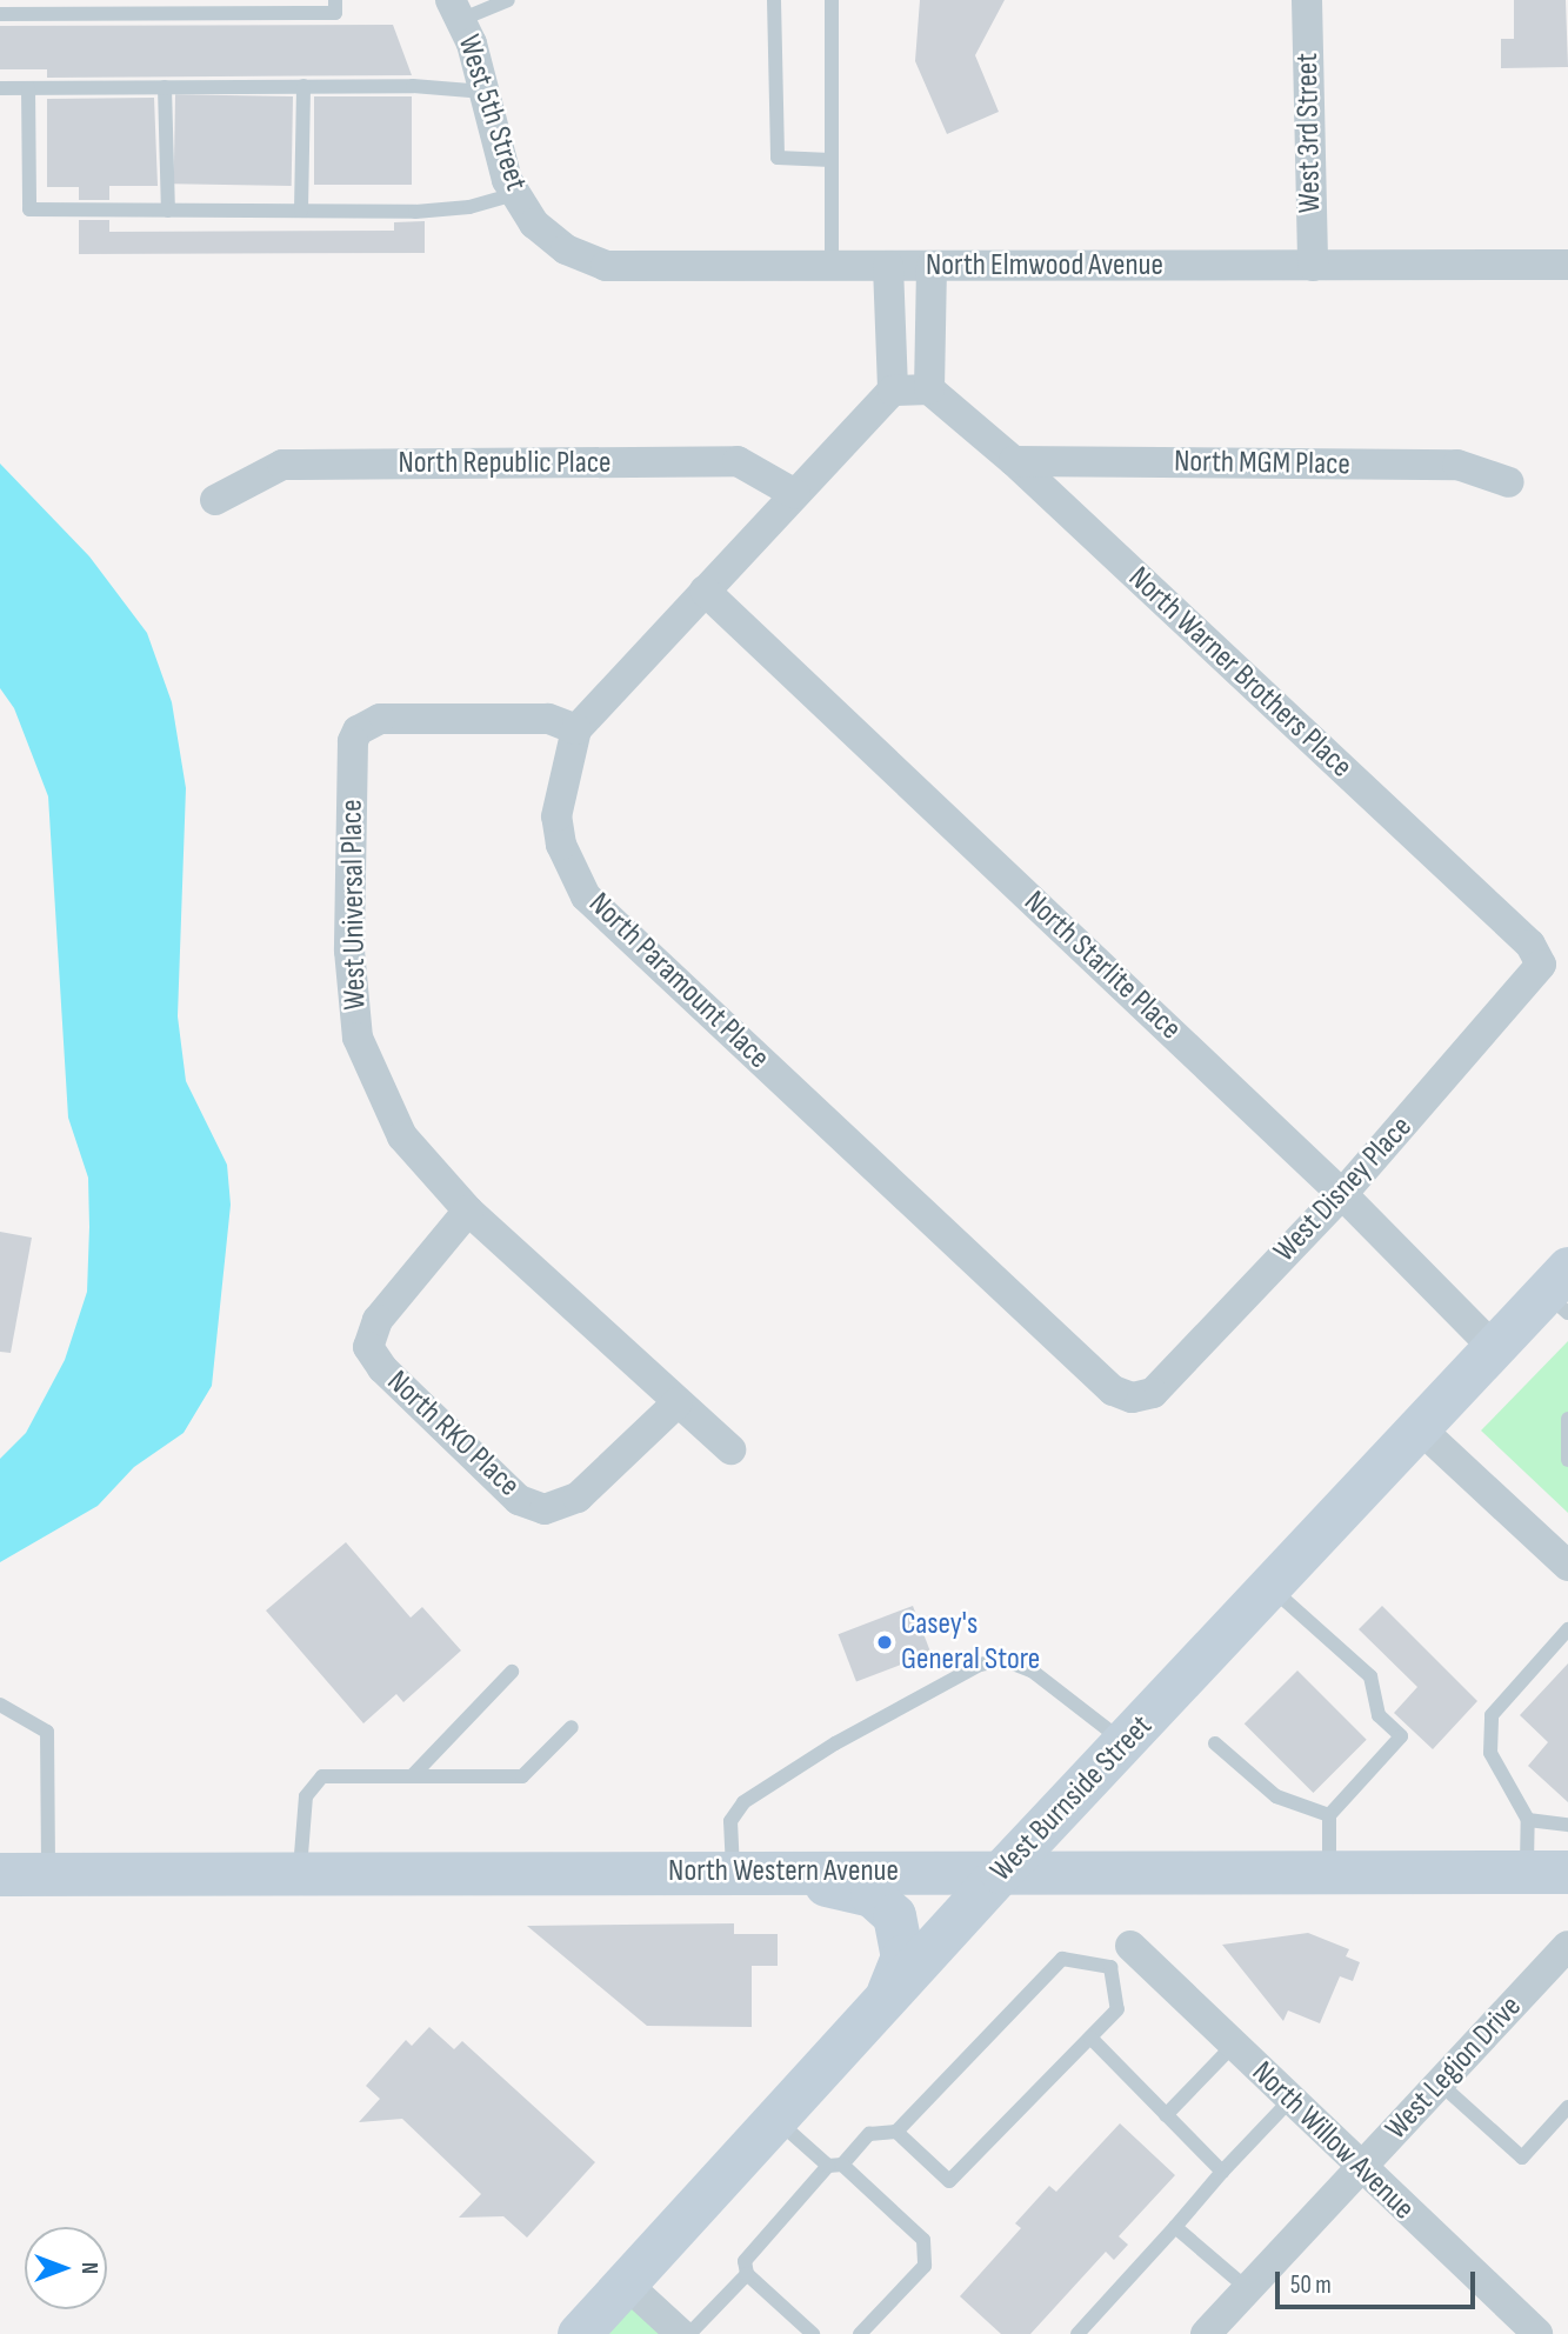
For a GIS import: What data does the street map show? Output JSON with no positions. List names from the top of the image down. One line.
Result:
{"streets":{"street":["West 5th Street","West 3rd Street","North Elmwood Avenue","North Republic Place","North MGM Place","North Warner Brothers Place","West Universal Place","North Starlite Place","North Paramount Place","West Disney Place","North RKO Place","West Burnside Street","North Western Avenue","West Legion Drive","North Willow Avenue"]},"crossings":[["West 5th Street","North Elmwood Avenue"],["West 3rd Street","North Elmwood Avenue"],["North MGM Place","North Warner Brothers Place"],["North Warner Brothers Place","West Disney Place"],["West Universal Place","North Paramount Place"],["West Universal Place","North RKO Place"],["North Starlite Place","West Disney Place"],["North Starlite Place","West Burnside Street"],["North Paramount Place","West Disney Place"],["West Burnside Street","North Western Avenue"],["West Legion Drive","North Willow Avenue"]],"places":["Casey's General Store"],"scale_bar":"50 m","north":"right"}
